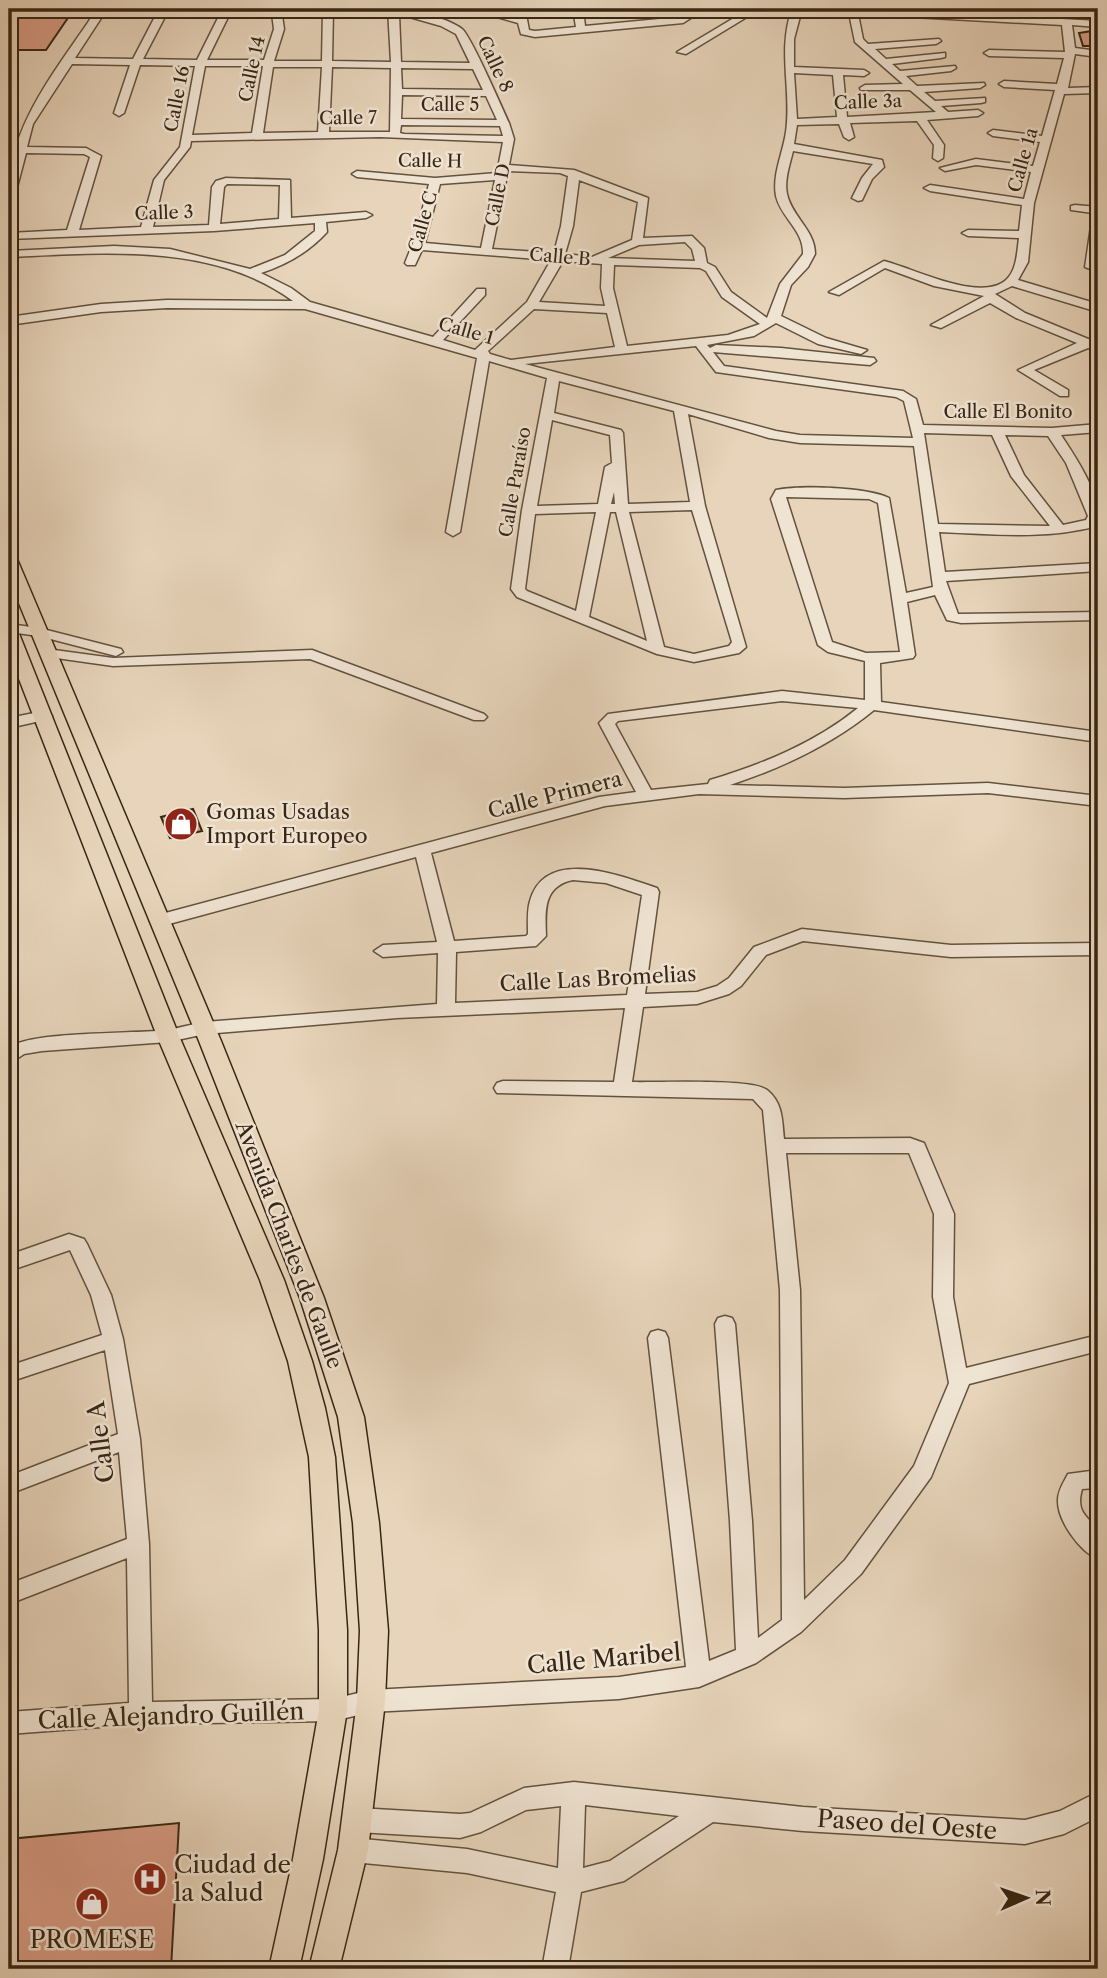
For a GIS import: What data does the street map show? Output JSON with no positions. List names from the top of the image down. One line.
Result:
{"streets":{"main road":["Avenida Charles de Gaulle"],"street":["Calle 8","Calle 14","Calle 16","Calle 3a","Calle 5","Calle 7","Calle 1a","Calle H","Calle D","Calle 3","Calle C","Calle B","Calle 1","Calle El Bonito","Calle Paraíso","Calle Primera","Calle Las Bromelias","Calle A","Calle Maribel","Calle Alejandro Guillén","Paseo del Oeste"]},"crossings":[["Calle 8","Calle 5"],["Calle 8","Calle 7"],["Calle 8","Calle D"],["Calle 14","Calle 7"],["Calle 16","Calle 7"],["Calle 16","Calle 3"],["Calle 7","Calle D"],["Calle H","Calle D"],["Calle H","Calle C"],["Calle D","Calle B"],["Calle C","Calle B"],["Calle 1","Calle El Bonito"],["Calle 1","Calle Paraíso"],["Calle Primera","Avenida Charles de Gaulle"],["Calle Las Bromelias","Avenida Charles de Gaulle"],["Avenida Charles de Gaulle","Calle Maribel"],["Avenida Charles de Gaulle","Calle Alejandro Guillén"],["Avenida Charles de Gaulle","Paseo del Oeste"],["Calle A","Calle Alejandro Guillén"],["Calle Maribel","Calle Alejandro Guillén"]],"places":{"shop":["Gomas Usadas Import Europeo","PROMESE"],"hospital":["Ciudad de la Salud"]},"north":"right"}
